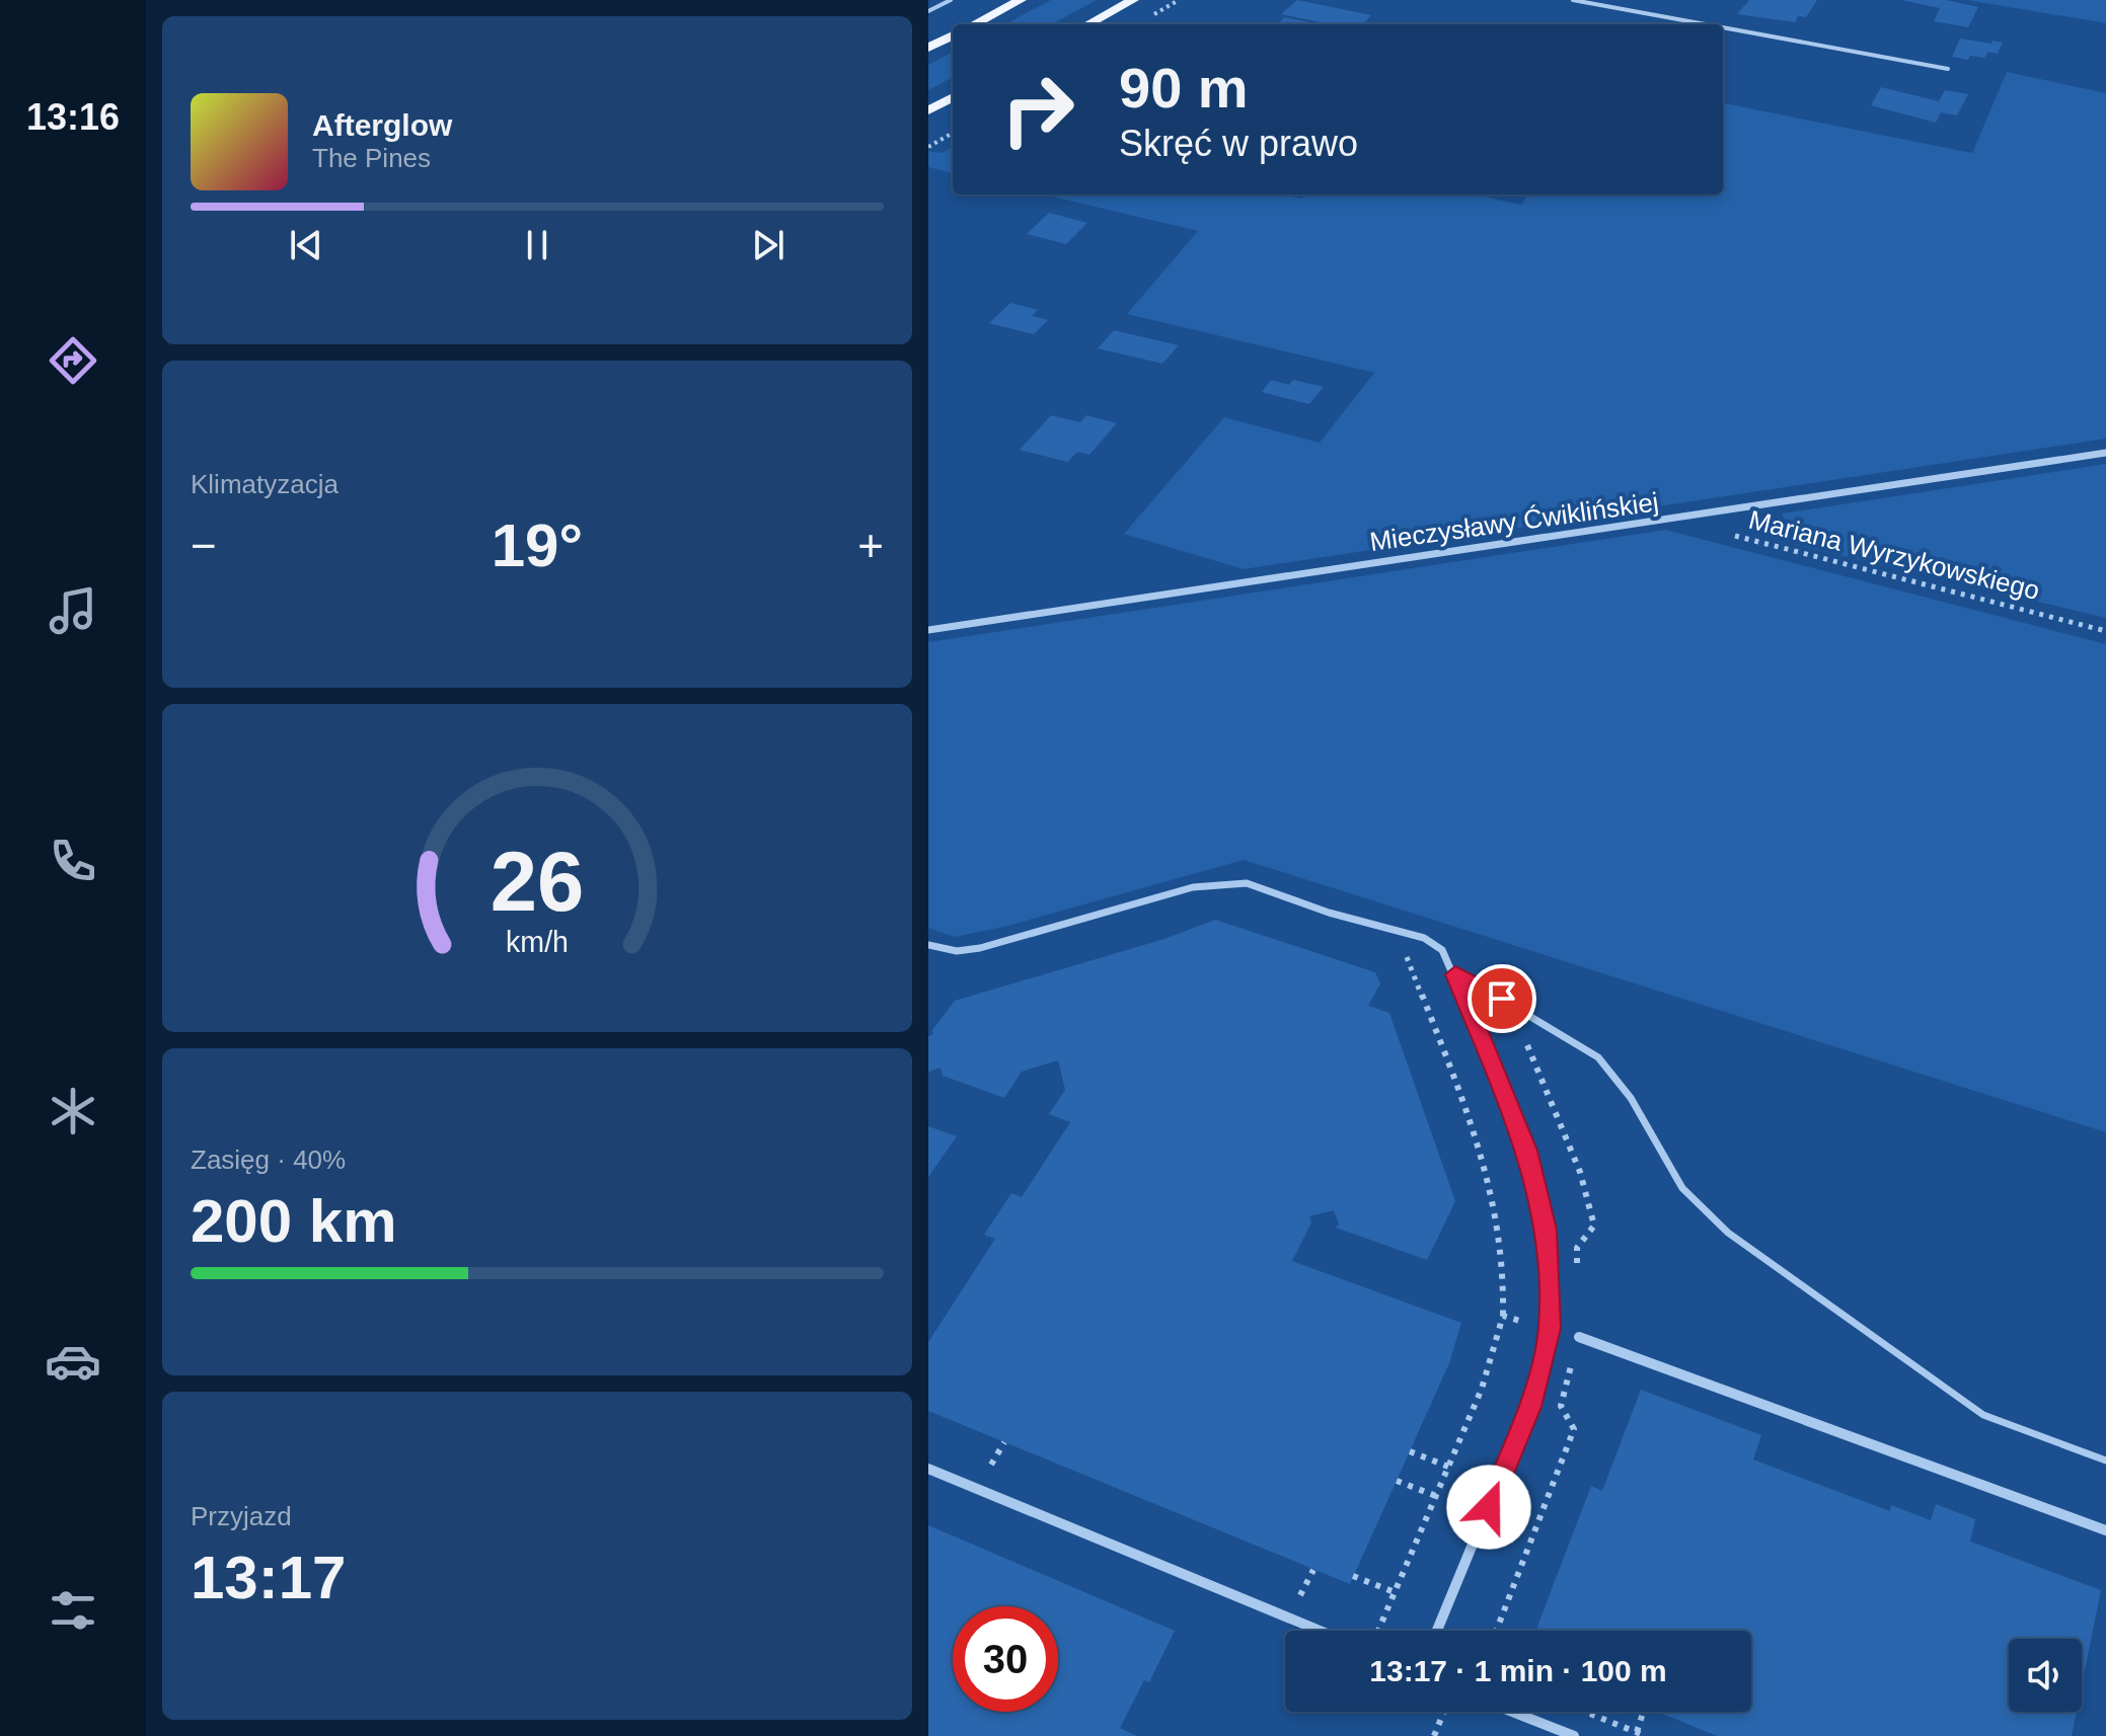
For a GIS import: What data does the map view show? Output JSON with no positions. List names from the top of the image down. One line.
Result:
{"streets":{"street":["Mieczysławy Ćwiklińskiej"],"path":["Mariana Wyrzykowskiego"]},"page":{"tabs":"13:16","turn":["90 m","Skręć w prawo"],"song":["Afterglow","The Pines"],"tile":["Klimatyzacja",["Zasięg · 40%","200 km"],["Przyjazd","13:17"]],"heat":["−","19°","+"],"limit":"30","trip":"13:17 · 1 min · 100 m","gauge":["26","km/h"]}}
